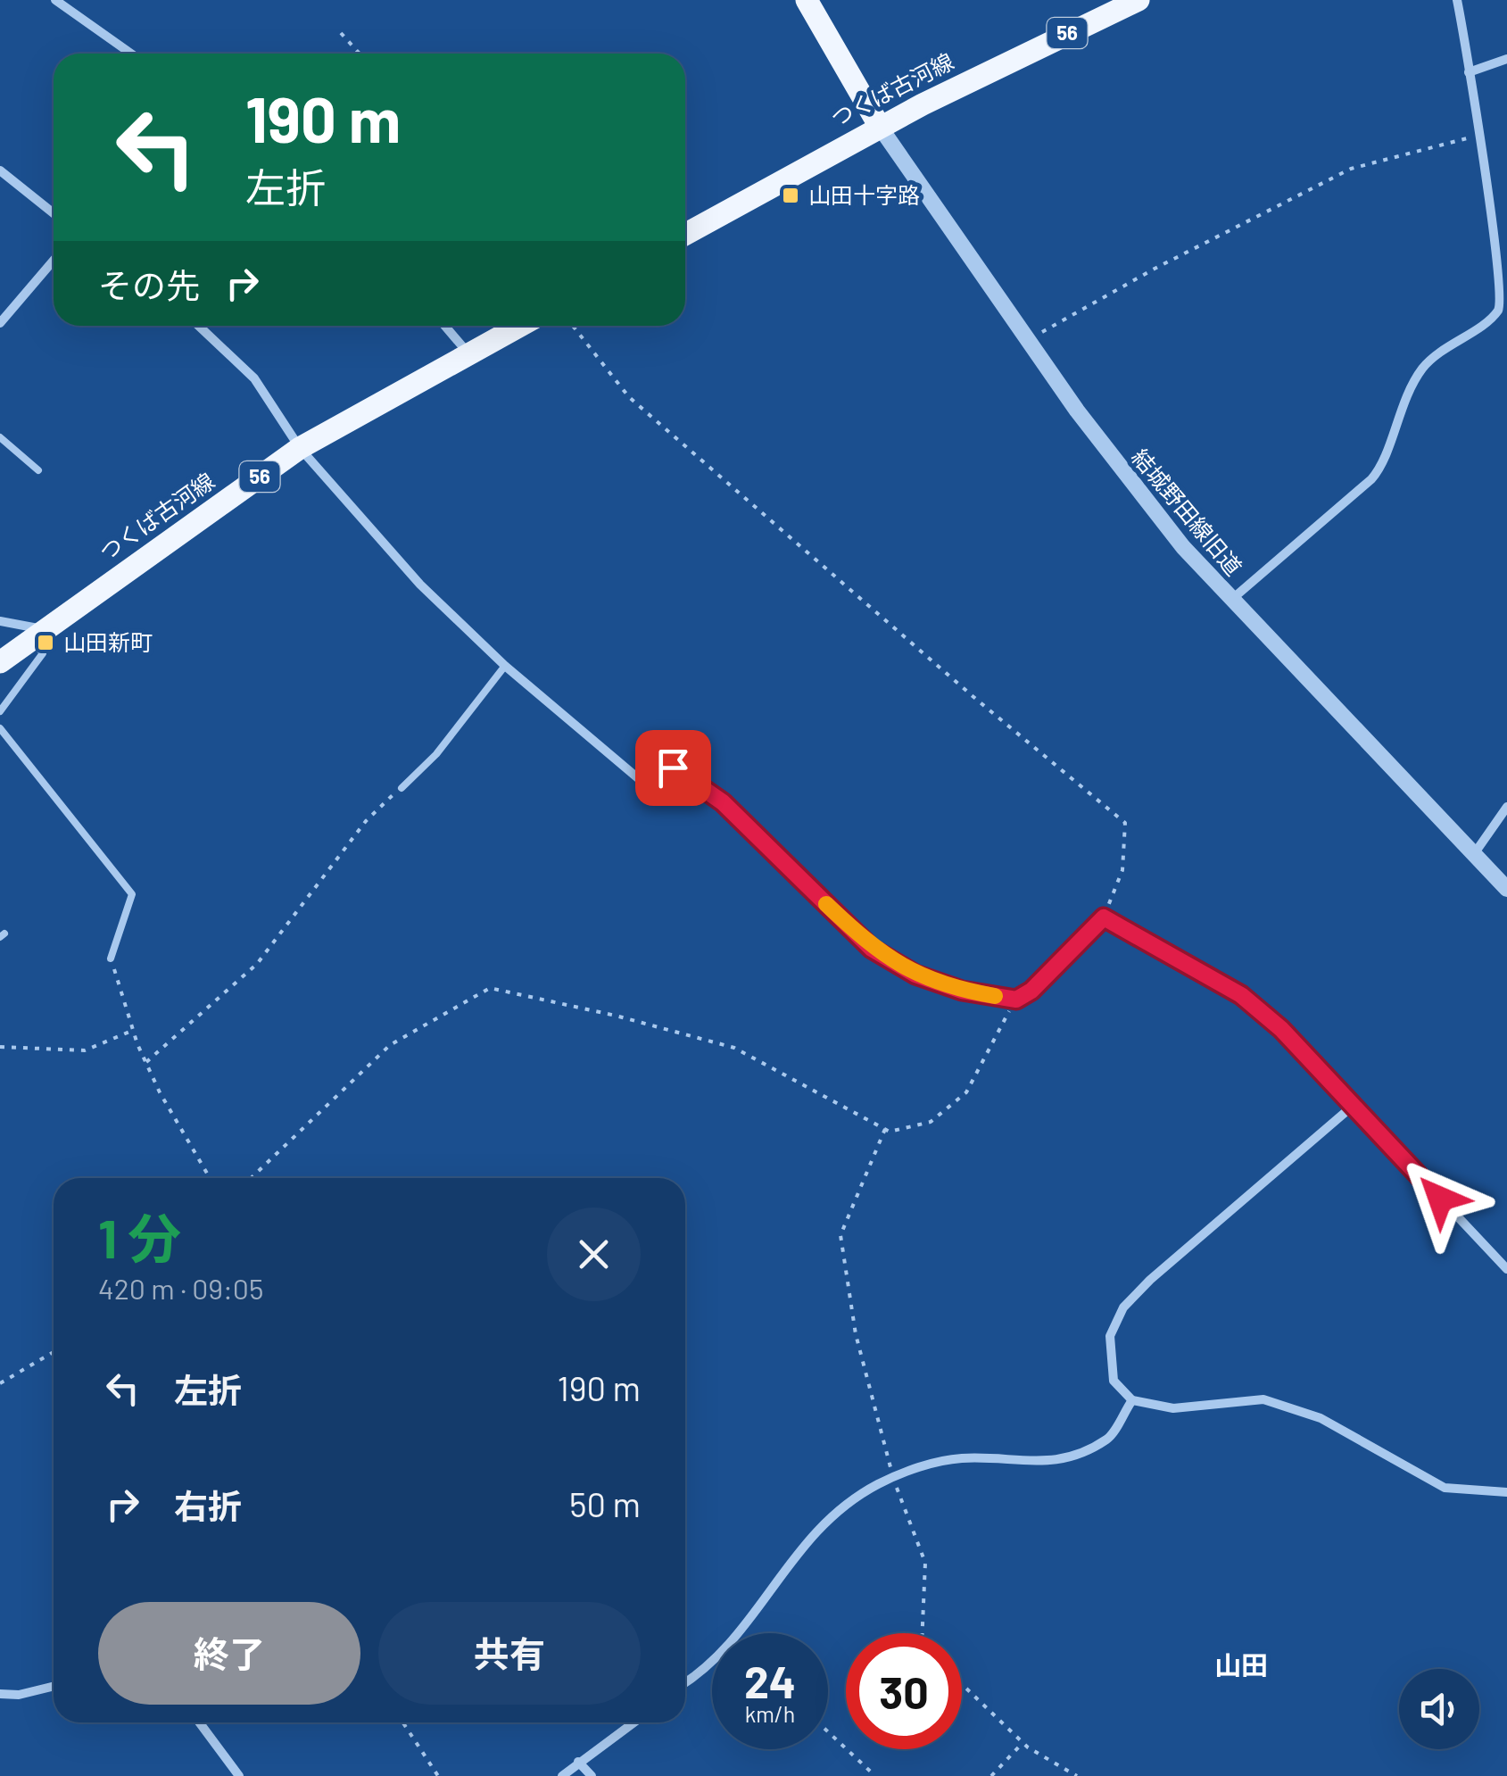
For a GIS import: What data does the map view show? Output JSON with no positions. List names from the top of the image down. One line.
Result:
{"streets":{"main road":["56","つくば古河線"],"street":["結城野田線旧道"]},"crossings":[["つくば古河線","結城野田線旧道"]],"districts":["山田"],"places":{"transit":["山田十字路","山田新町"]},"page":{"turn":["190 m","左折"],"then":"その先","heading":["1 分","420 m · 09:05"],"list":[{"name":"左折","value":"190 m"},{"name":"右折","value":"50 m"}],"buttons":["終了","共有"],"speed":"24 km/h","limit":"30"}}
